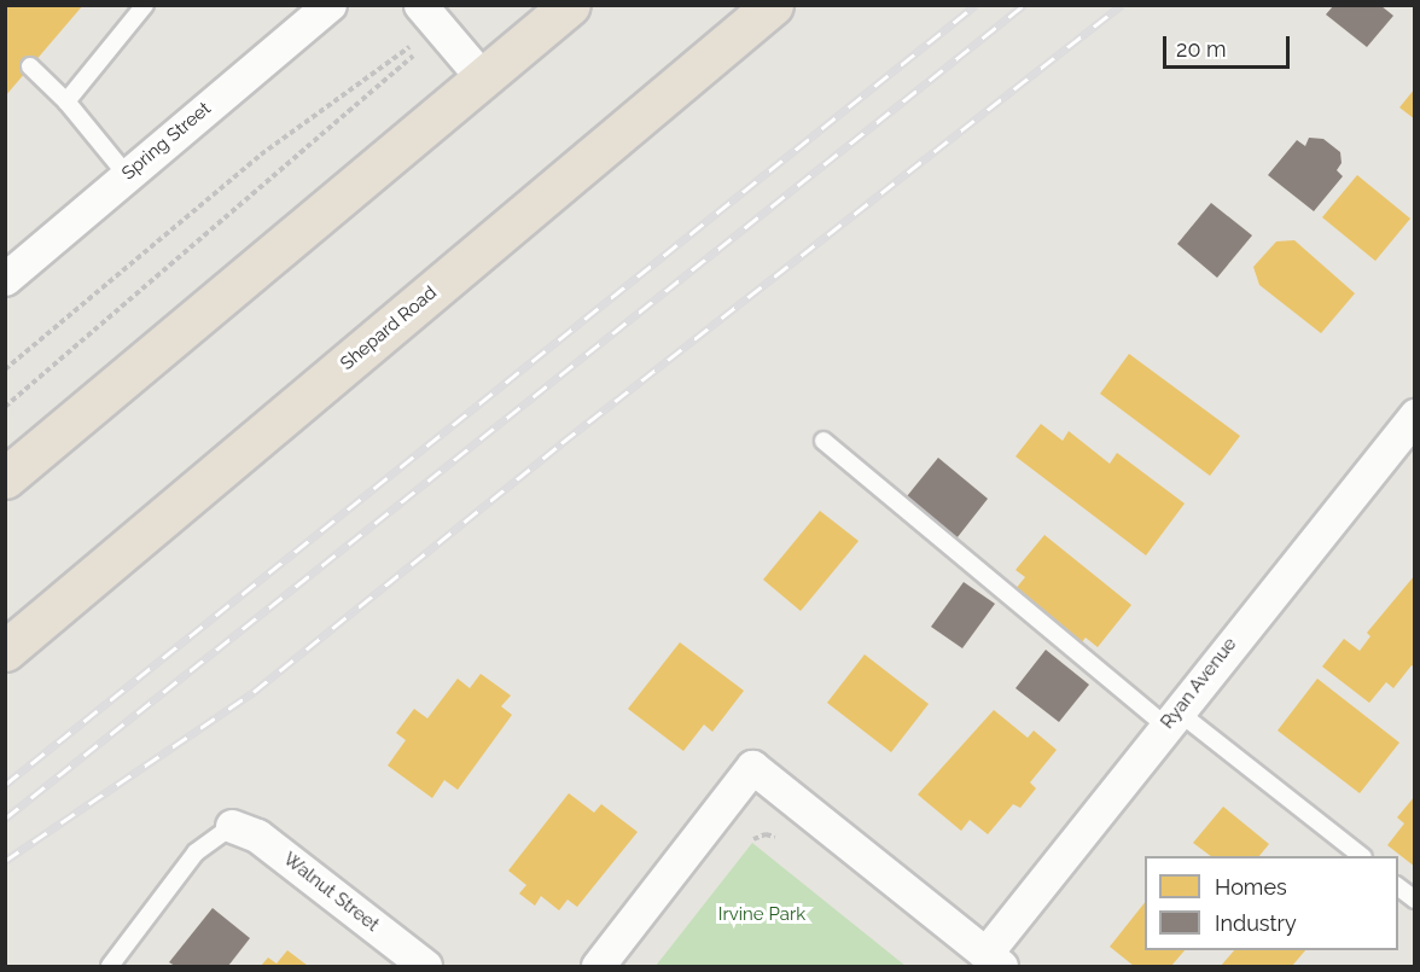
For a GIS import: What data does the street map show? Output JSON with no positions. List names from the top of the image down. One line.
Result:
{"streets":{"highway":["Shepard Road"],"street":["Spring Street","Ryan Avenue","Walnut Street"]},"parks":["Irvine Park"],"legend":["Homes","Industry"],"scale_bar":"20 m"}
